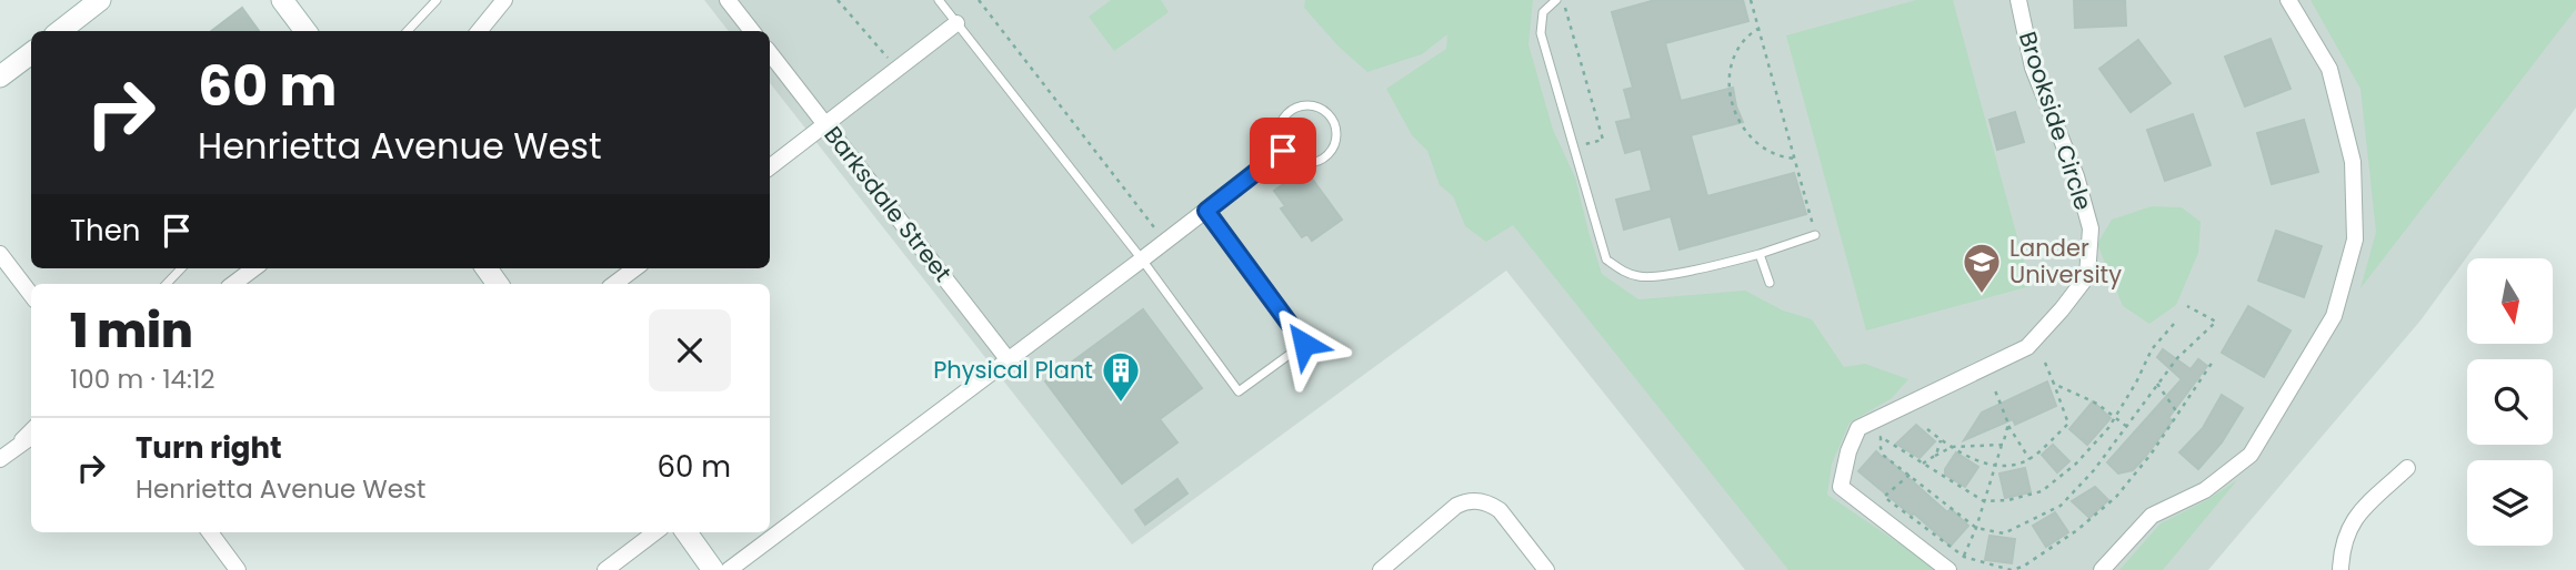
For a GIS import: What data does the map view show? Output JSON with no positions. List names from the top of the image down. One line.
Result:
{"streets":{"street":["Brookside Circle","Barksdale Street"]},"places":{"school or university":["Lander University"],"building":["Physical Plant"]},"north":"bottom","page":{"turn":["60 m","Henrietta Avenue West"],"then":"Then","heading":["1 min","100 m · 14:12"],"list":[{"name":"Turn right","note":"Henrietta Avenue West","value":"60 m"}]}}
